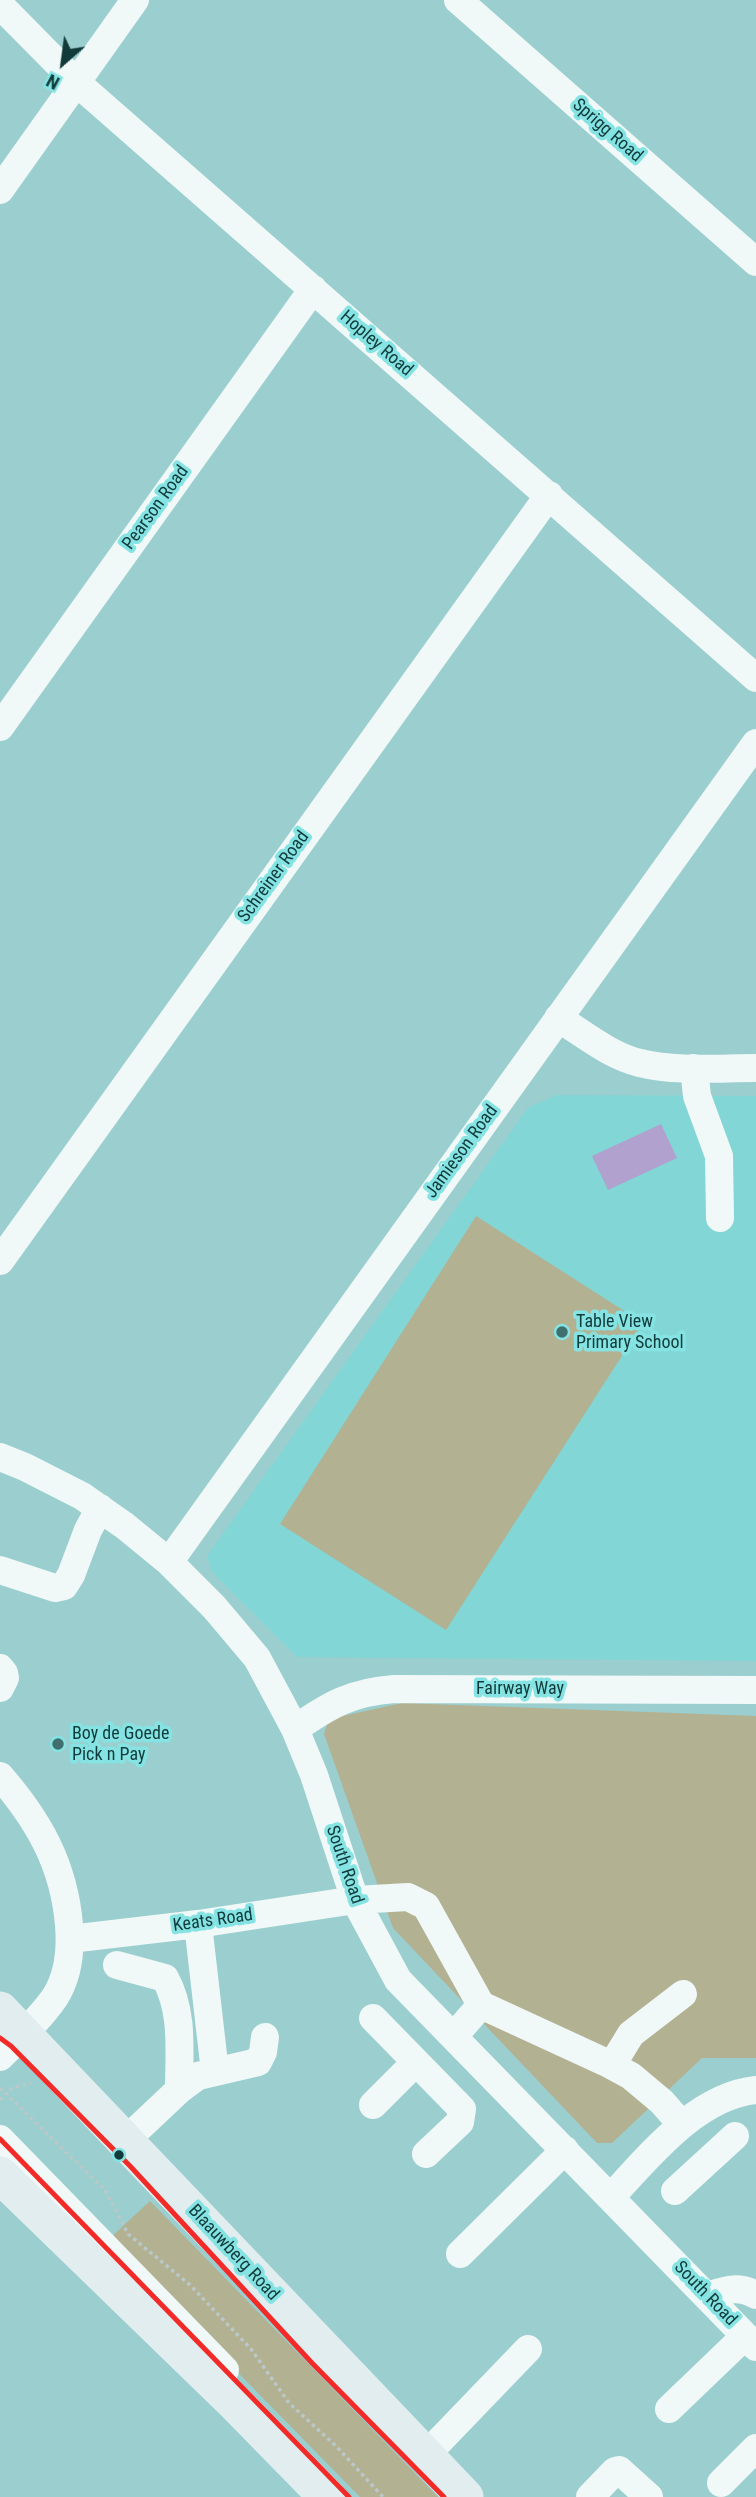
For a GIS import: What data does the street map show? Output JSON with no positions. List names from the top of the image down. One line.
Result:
{"streets":{"main road":["Blaauwberg Road"],"street":["Sprigg Road","Hopley Road","Pearson Road","Schreiner Road","Jamieson Road","Fairway Way","South Road","Keats Road"]},"crossings":[["Hopley Road","Pearson Road"],["Hopley Road","Schreiner Road"],["Jamieson Road","South Road"],["Fairway Way","South Road"],["South Road","Keats Road"]],"places":["Table View Primary School","Boy de Goede Pick n Pay"],"north":"bottom left"}
